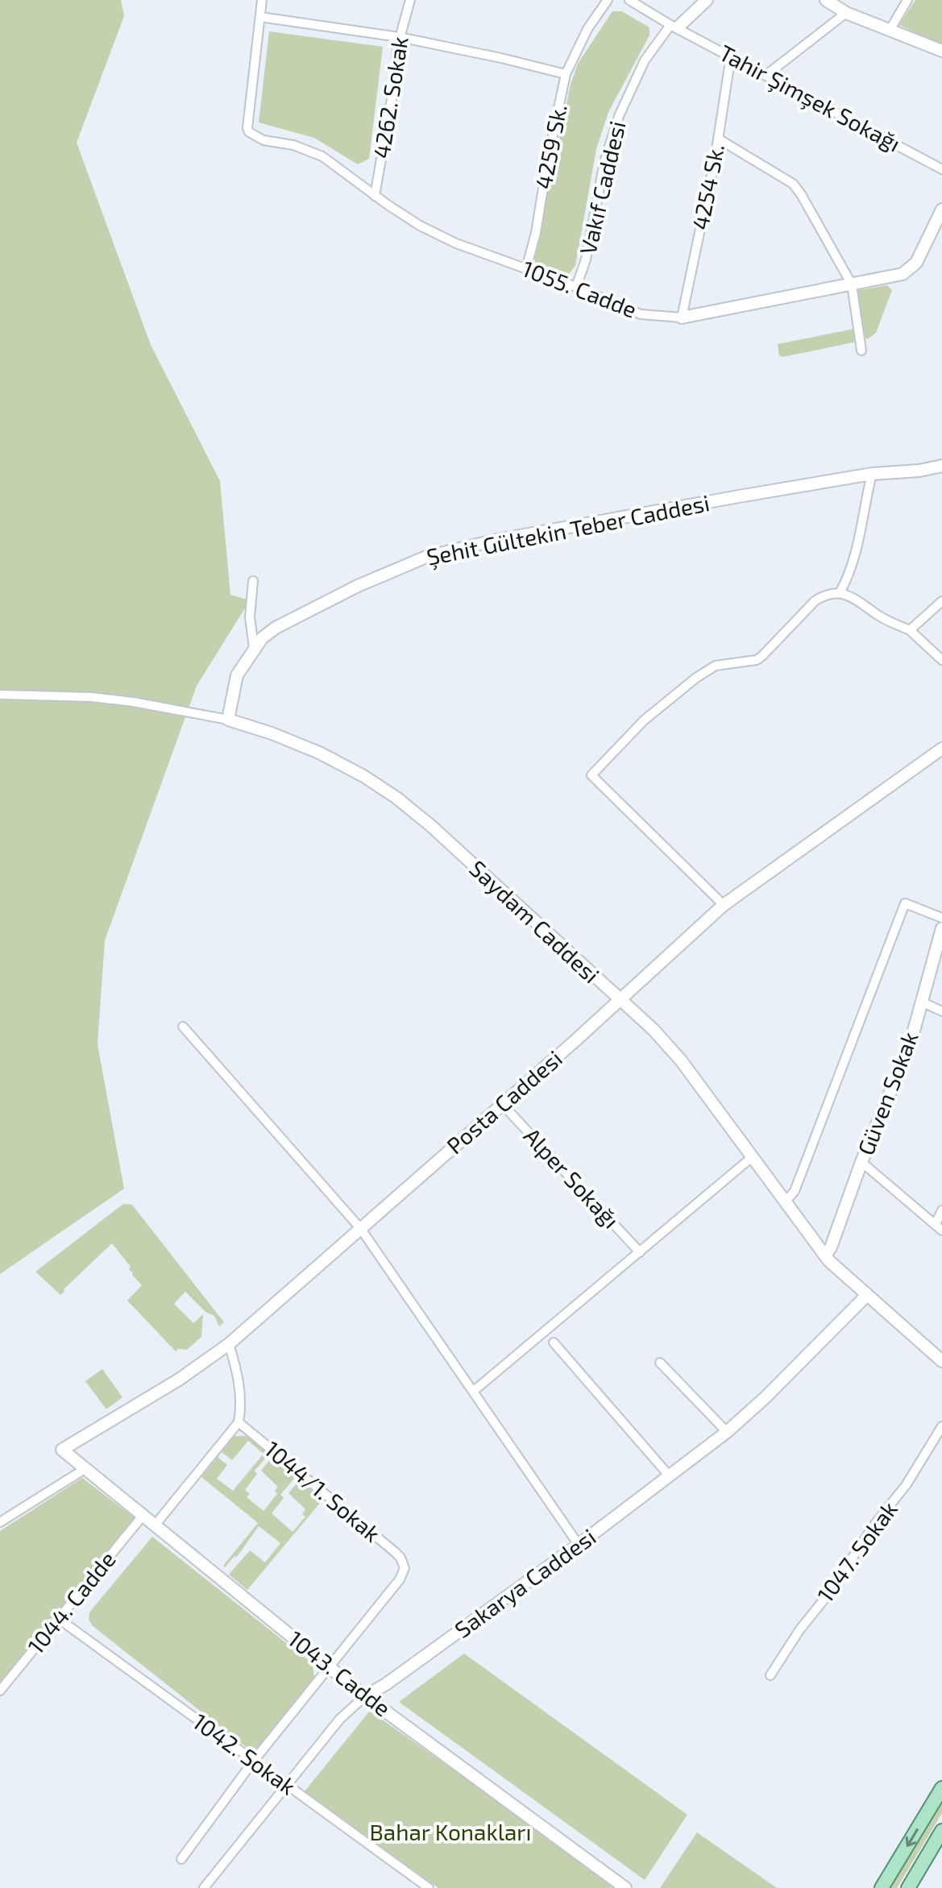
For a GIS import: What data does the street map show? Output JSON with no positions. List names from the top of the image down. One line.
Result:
{"streets":{"street":["4262. Sokak","Tahir Şimşek Sokağı","4259 Sk.","4254 Sk.","Vakıf Caddesi","1055. Cadde","Şehit Gültekin Teber Caddesi","Saydam Caddesi","Güven Sokak","Posta Caddesi","Alper Sokağı","1044/1. Sokak","1047. Sokak","Sakarya Caddesi","1044. Cadde","1043. Cadde","1042. Sokak"]},"crossings":[["4262. Sokak","1055. Cadde"],["Tahir Şimşek Sokağı","4254 Sk."],["Tahir Şimşek Sokağı","Vakıf Caddesi"],["4259 Sk.","1055. Cadde"],["4254 Sk.","1055. Cadde"],["Vakıf Caddesi","1055. Cadde"],["Şehit Gültekin Teber Caddesi","Saydam Caddesi"],["Saydam Caddesi","Güven Sokak"],["Saydam Caddesi","Posta Caddesi"],["Saydam Caddesi","Sakarya Caddesi"],["Posta Caddesi","Alper Sokağı"],["Posta Caddesi","1043. Cadde"],["1044/1. Sokak","1043. Cadde"],["Sakarya Caddesi","1043. Cadde"],["Sakarya Caddesi","1042. Sokak"],["1044. Cadde","1043. Cadde"],["1044. Cadde","1042. Sokak"]],"parks":["Bahar Konakları"]}
